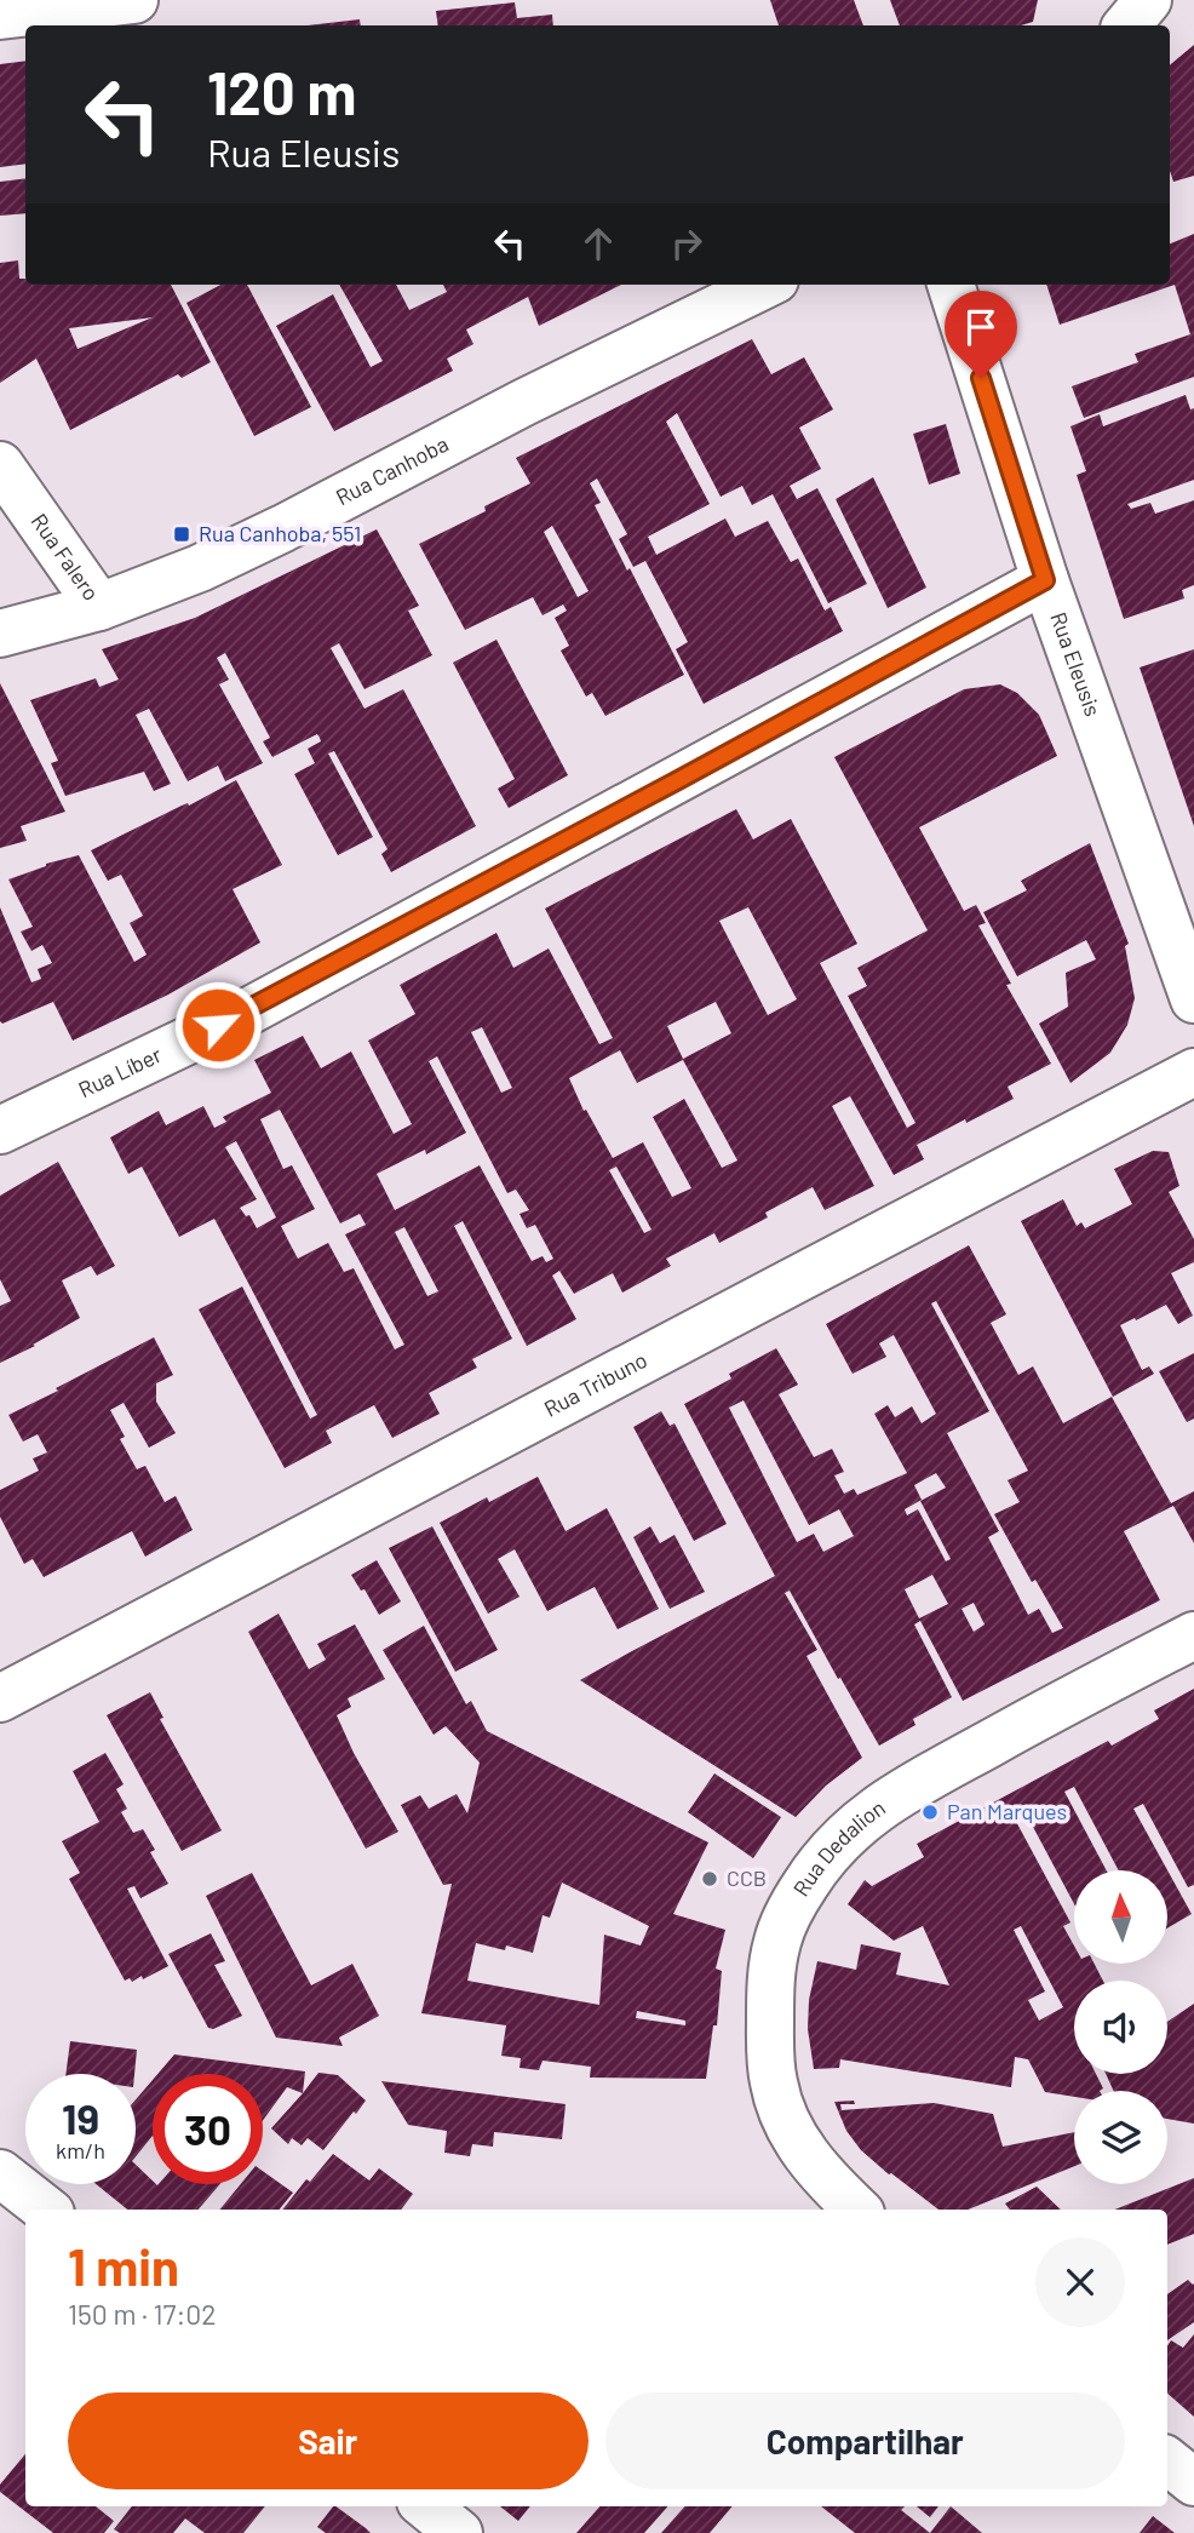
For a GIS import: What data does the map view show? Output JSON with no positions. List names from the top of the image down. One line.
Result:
{"streets":{"street":["Rua Canhoba","Rua Falero","Rua Eleusis","Rua Líber","Rua Tribuno","Rua Dedalion"]},"crossings":[["Rua Canhoba","Rua Falero"],["Rua Eleusis","Rua Líber"]],"places":{"transit":["Rua Canhoba, 551"],"other":["Pan Marques","CCB"]},"north":"top","page":{"turn":["120 m","Rua Eleusis"],"speed":"19 km/h","limit":"30","heading":["1 min","150 m · 17:02"],"buttons":["Sair","Compartilhar"]}}
